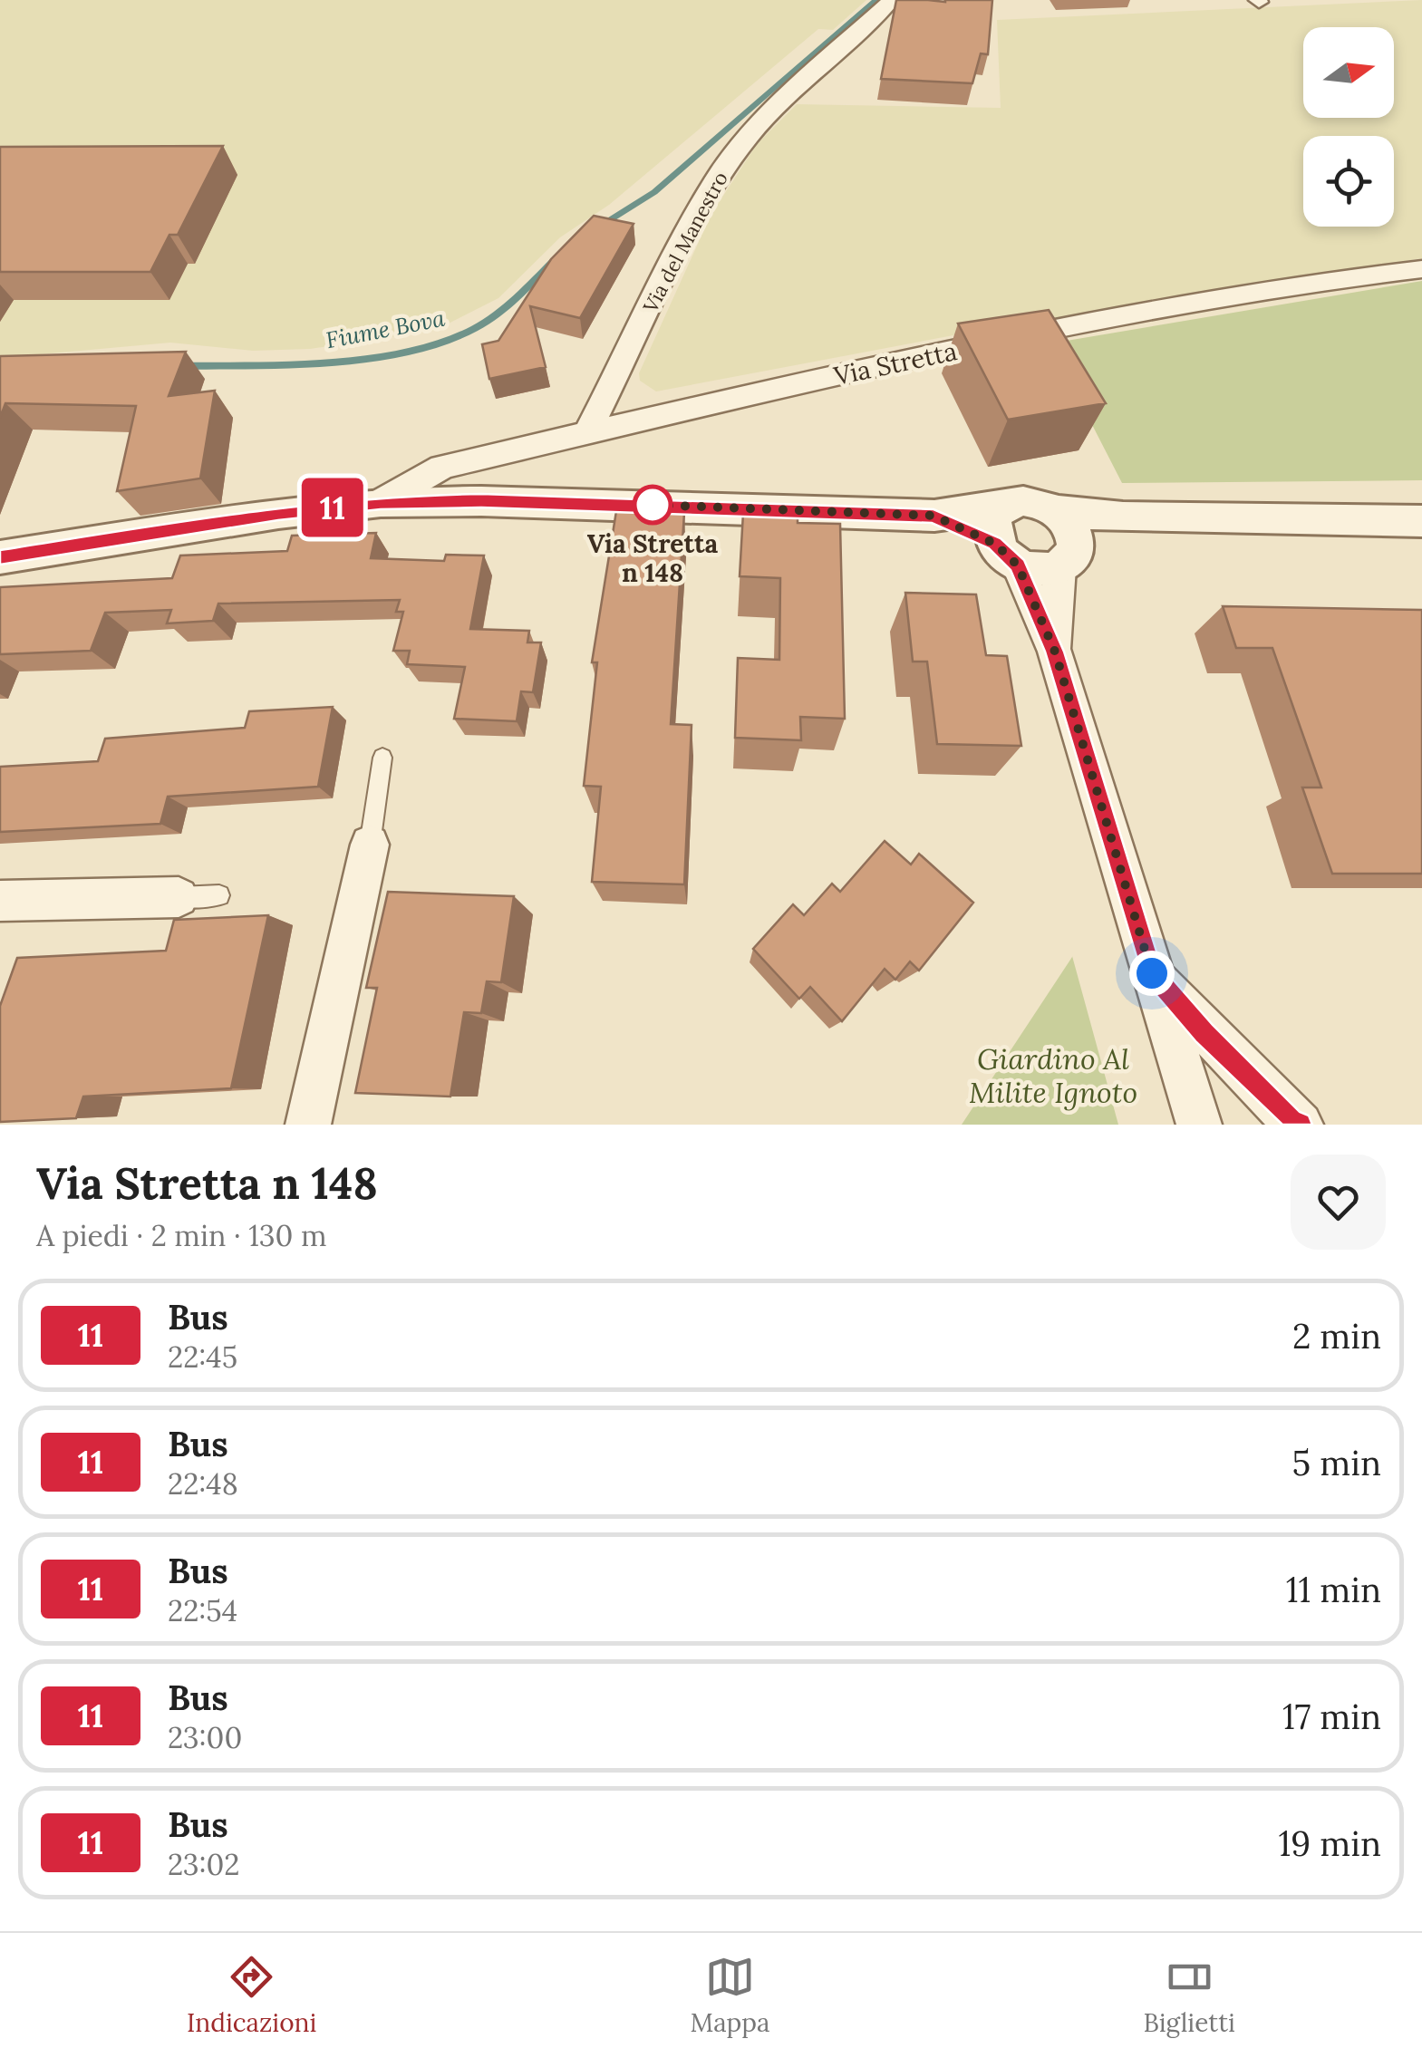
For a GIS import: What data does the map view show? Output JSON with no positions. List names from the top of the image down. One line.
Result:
{"streets":{"street":["Via del Manestro","Via Stretta"]},"crossings":[["Via del Manestro","Via Stretta"]],"water":["Fiume Bova"],"parks":["Giardino Al Milite Ignoto"],"places":["Via Stretta n 148"],"lines":["bus line 11"],"north":"right","page":{"on_map":"11","heading":["Via Stretta n 148","A piedi · 2 min · 130 m"],"list":[{"mark":"11","name":"Bus","note":"22:45","value":"2 min"},{"mark":"11","name":"Bus","note":"22:48","value":"5 min"},{"mark":"11","name":"Bus","note":"22:54","value":"11 min"},{"mark":"11","name":"Bus","note":"23:00","value":"17 min"},{"mark":"11","name":"Bus","note":"23:02","value":"19 min"}],"tabs":["Indicazioni","Mappa","Biglietti"]}}
